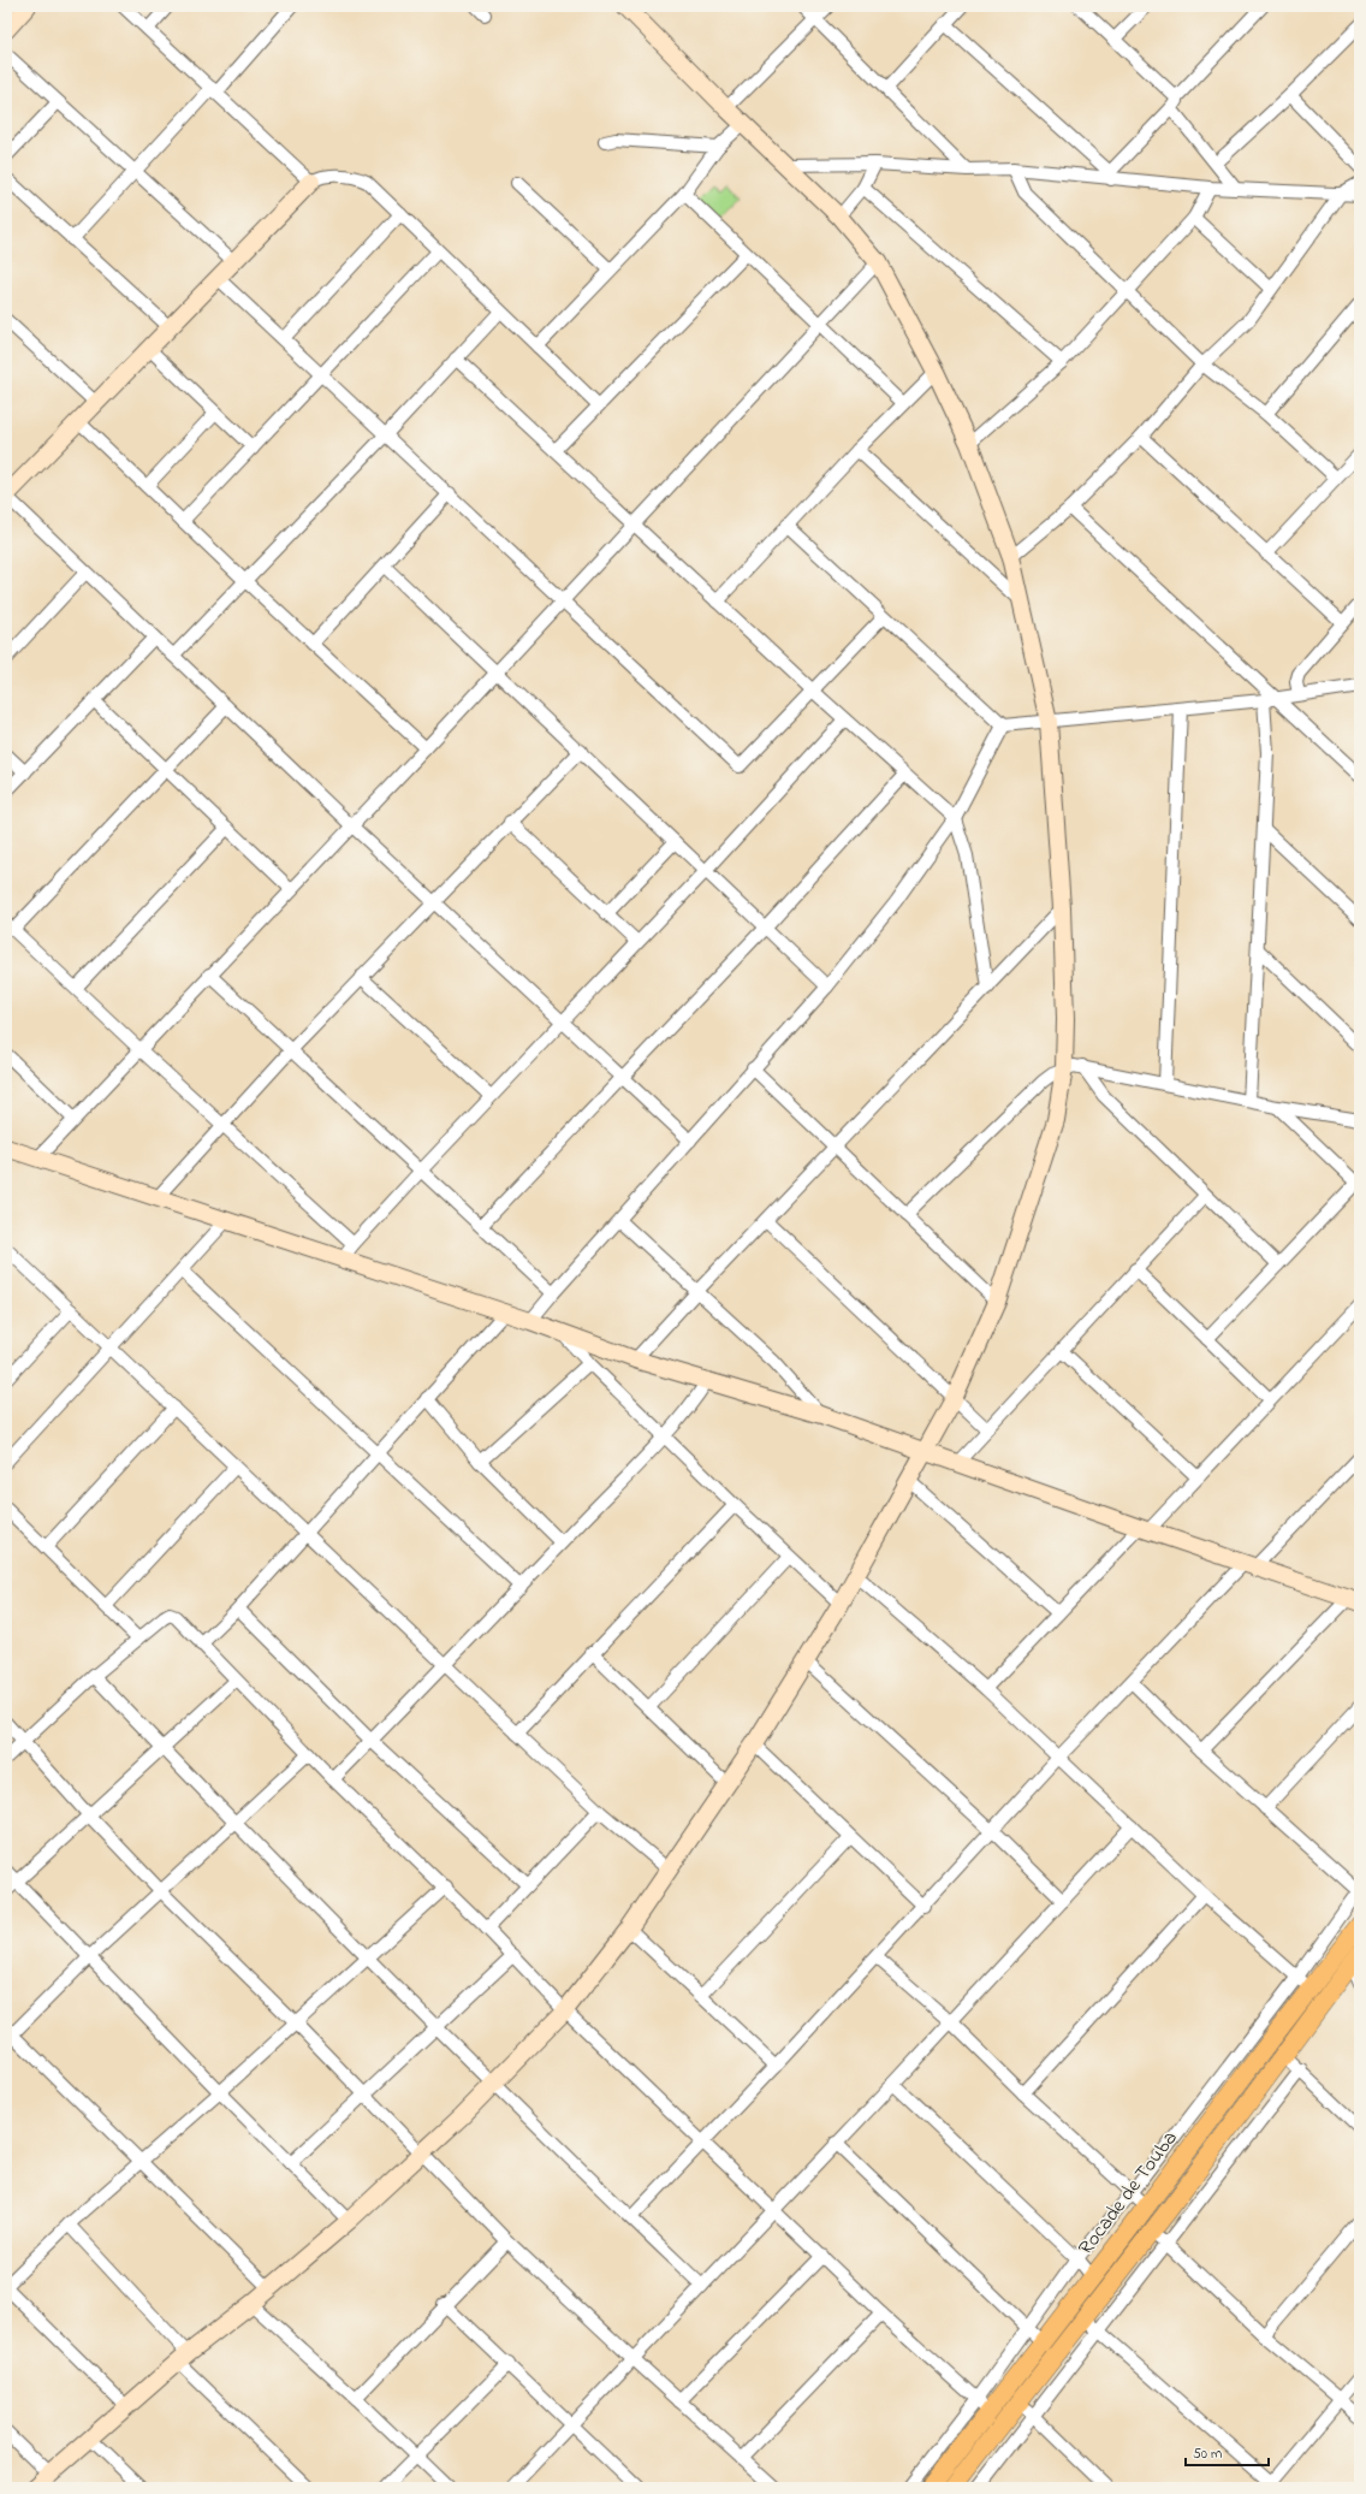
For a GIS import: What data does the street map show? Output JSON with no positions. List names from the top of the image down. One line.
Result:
{"streets":{"main road":["Rocade de Touba"]},"scale_bar":"50 m"}
